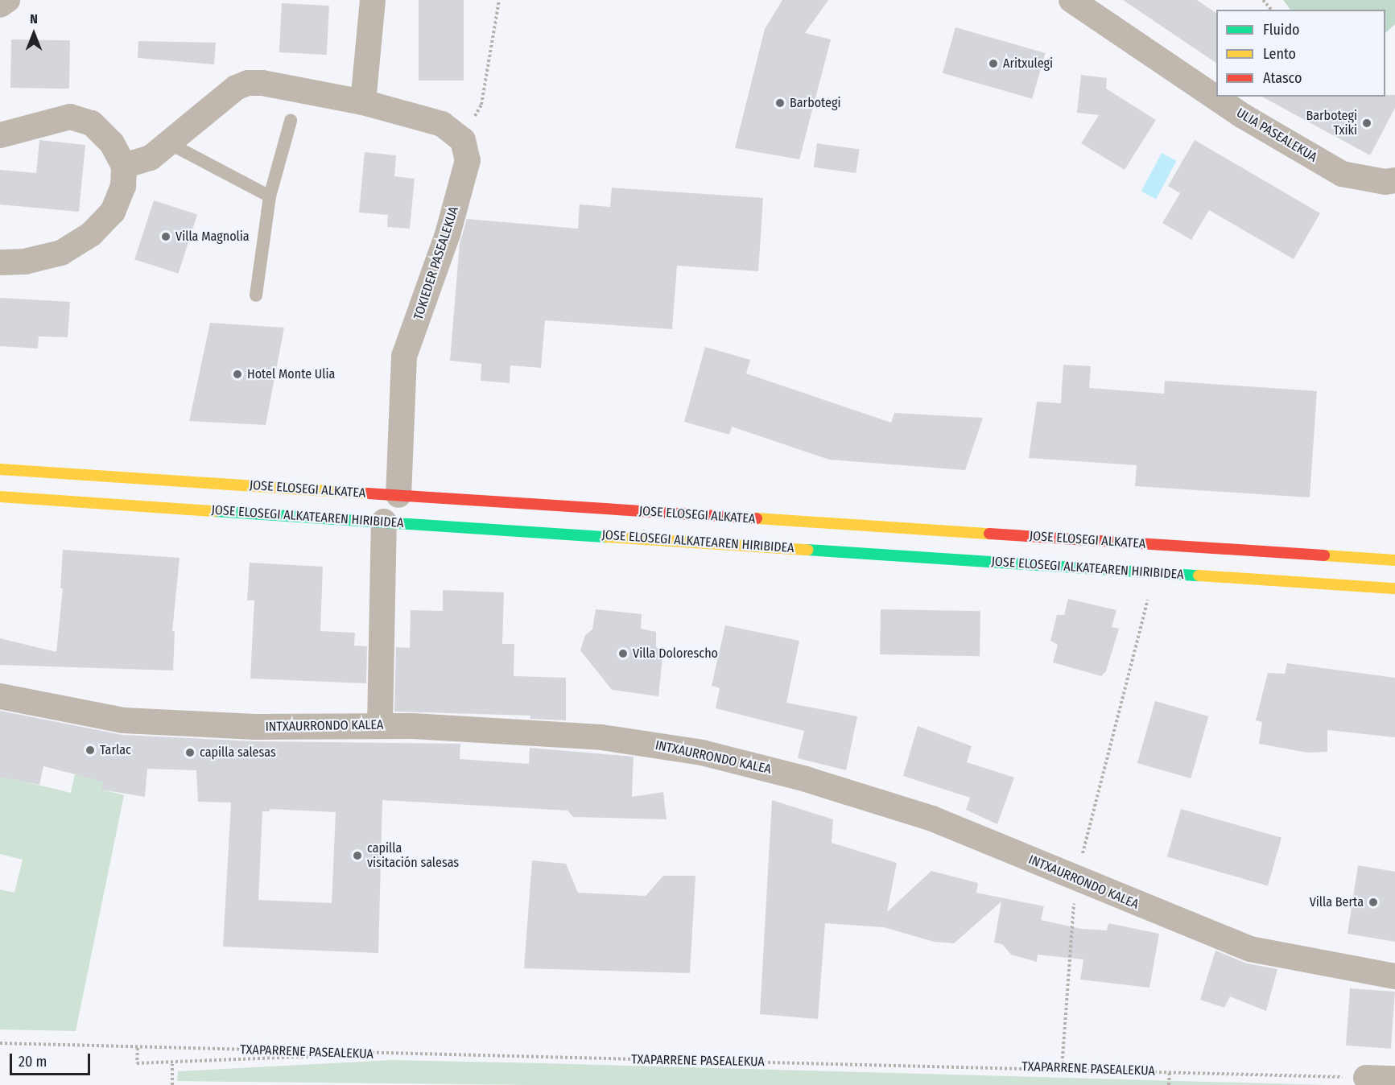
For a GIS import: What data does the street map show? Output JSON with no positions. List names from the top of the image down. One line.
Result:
{"streets":{"main road":["JOSE ELOSEGI ALKATEA","JOSE ELOSEGI ALKATEAREN HIRIBIDEA"],"street":["ULIA PASEALEKUA","TOKIEDER PASEALEKUA","INTXAURRONDO KALEA"],"path":["TXAPARRENE PASEALEKUA"]},"crossings":[["TOKIEDER PASEALEKUA","JOSE ELOSEGI ALKATEA"]],"places":["Aritxulegi","Barbotegi","Barbotegi Txiki","Villa Magnolia","Hotel Monte Ulia","Villa Dolorescho","Tarlac","capilla salesas","capilla visitación salesas","Villa Berta"],"legend":["Fluido","Lento","Atasco"],"scale_bar":"20 m","north":"top"}
